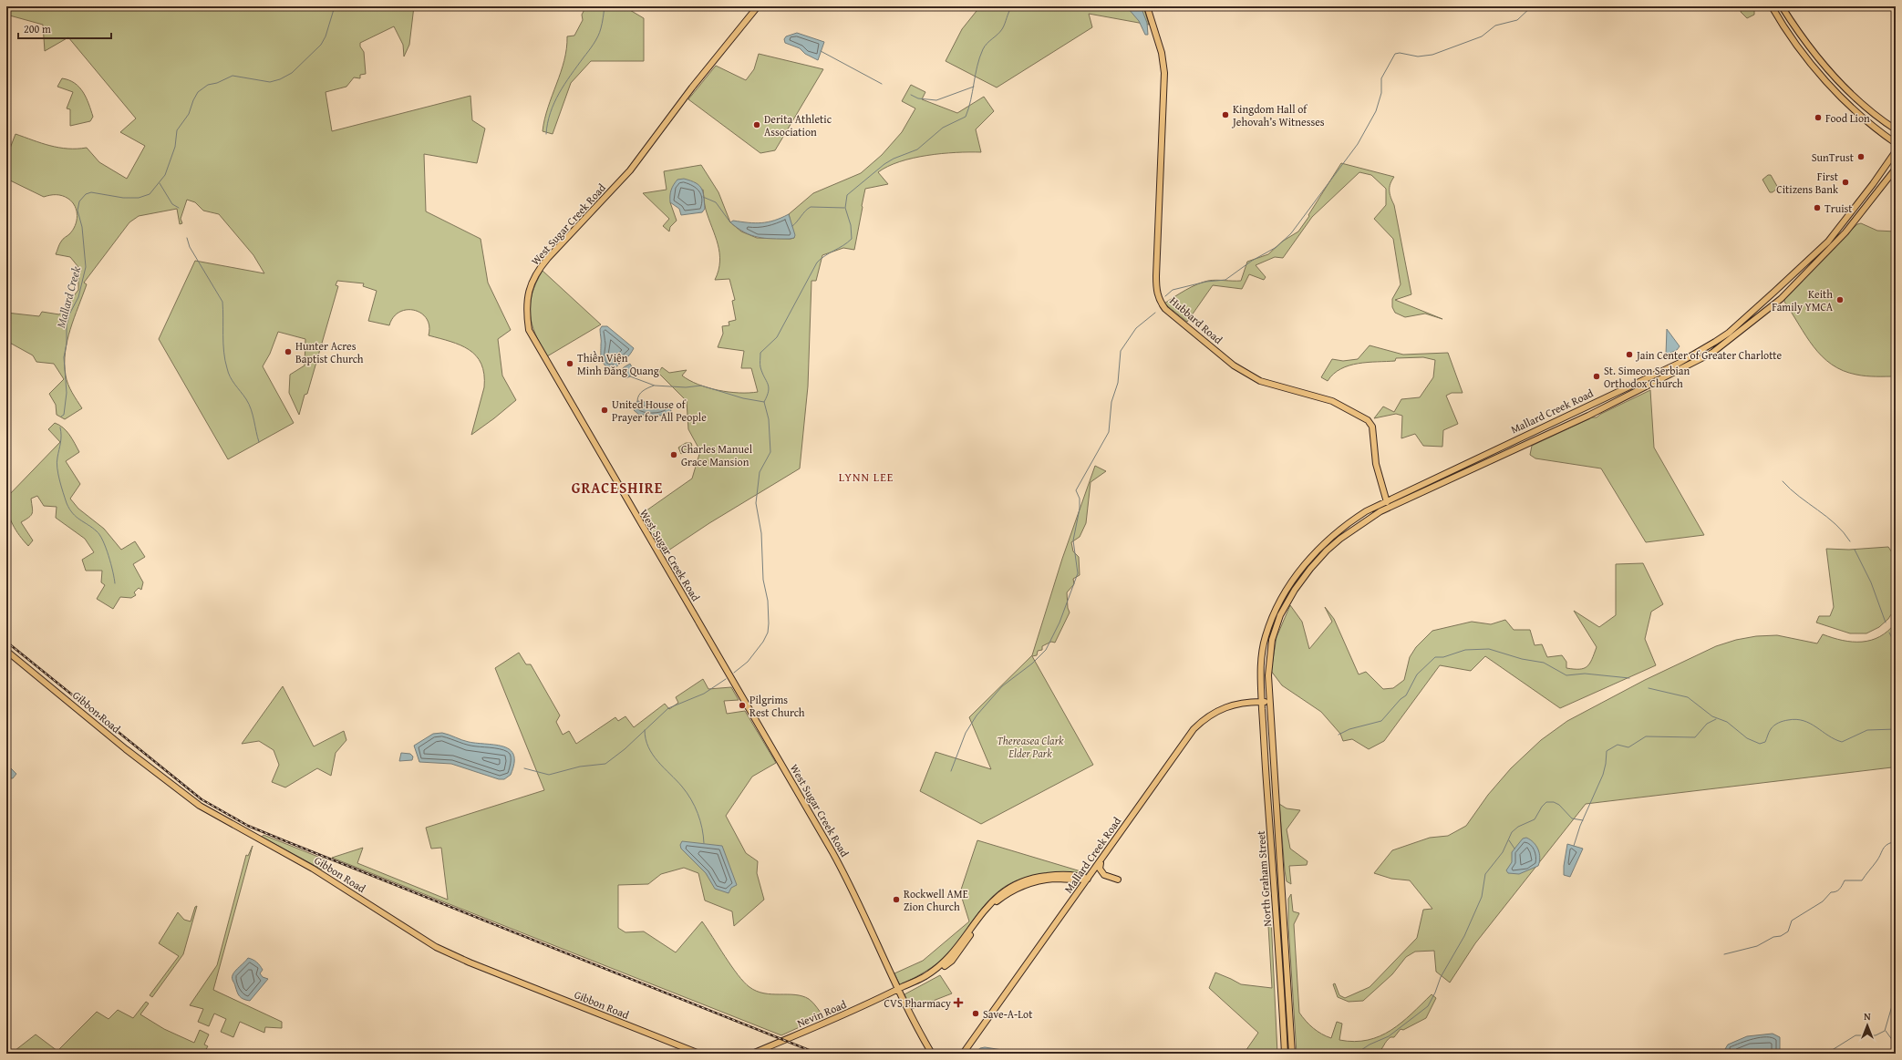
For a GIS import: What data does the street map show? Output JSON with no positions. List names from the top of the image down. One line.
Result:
{"streets":{"main road":["West Sugar Creek Road","Hubbard Road","Mallard Creek Road","Gibbon Road","North Graham Street","Nevin Road"]},"crossings":[["West Sugar Creek Road","Nevin Road"],["Hubbard Road","Mallard Creek Road"],["Mallard Creek Road","North Graham Street"],["Mallard Creek Road","Nevin Road"]],"districts":["LYNN LEE","GRACESHIRE"],"water":["Mallard Creek"],"parks":["Thereasea Clark Elder Park"],"places":{"other":["Kingdom Hall of Jehovah’s Witnesses","Food Lion","Derita Athletic Association","SunTrust","First Citizens Bank","Truist","Keith Family YMCA","Hunter Acres Baptist Church","Jain Center of Greater Charlotte","Thiền Viện Minh Đăng Quang","St. Simeon Serbian Orthodox Church","United House of Prayer for All People","Charles Manuel Grace Mansion","Pilgrims Rest Church","Rockwell AME Zion Church","Save-A-Lot"],"health":["CVS Pharmacy"]},"scale_bar":"200 m","north":"top"}
